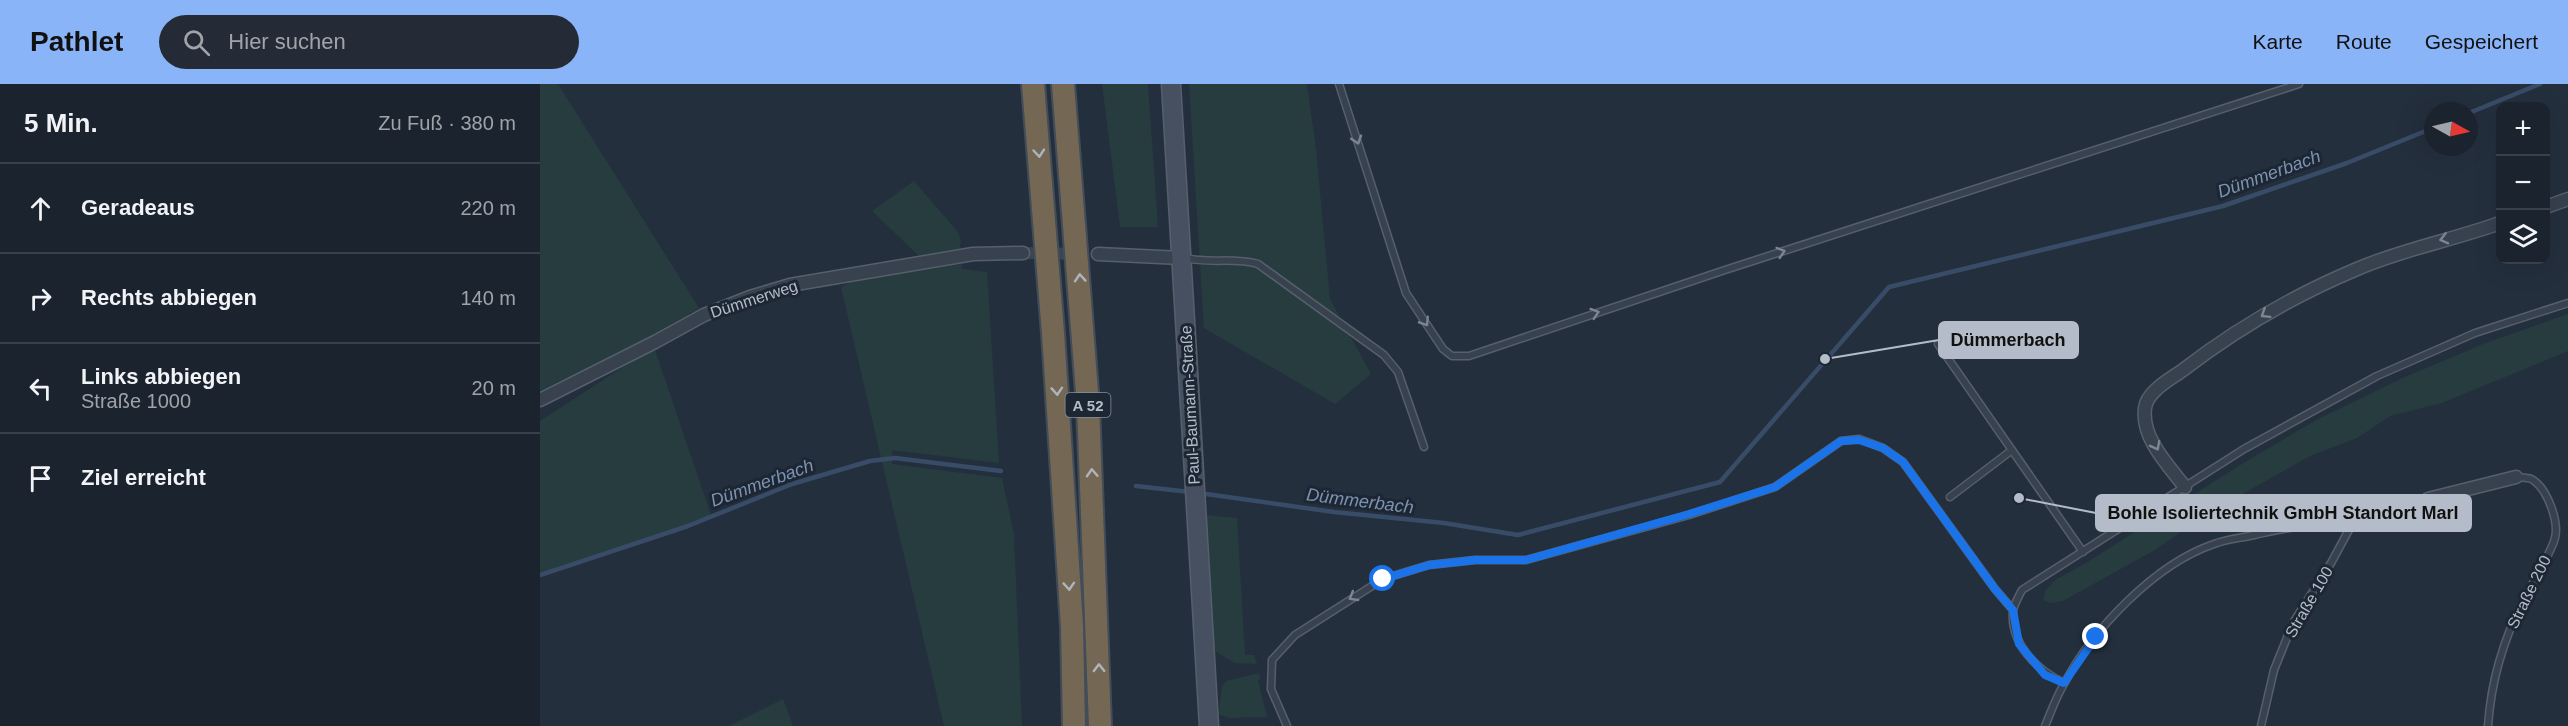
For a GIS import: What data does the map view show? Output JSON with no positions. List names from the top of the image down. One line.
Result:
{"streets":{"highway":["A 52"],"main road":["Paul-Baumann-Straße"],"street":["Dümmerweg"],"lane":["Straße 200","Straße 100"]},"water":["Dümmerbach"],"places":["Dümmerbach","Bohle Isoliertechnik GmbH Standort Marl"],"north":"right","page":{"header":"Pathlet","search":"Hier suchen","nav":["Karte","Route","Gespeichert"],"heading":["5 Min.","Zu Fuß · 380 m"],"map_buttons":["+","−"],"list":[["Geradeaus","220 m"],["Rechts abbiegen","140 m"],["Links abbiegen","Straße 1000","20 m"],"Ziel erreicht"]}}
